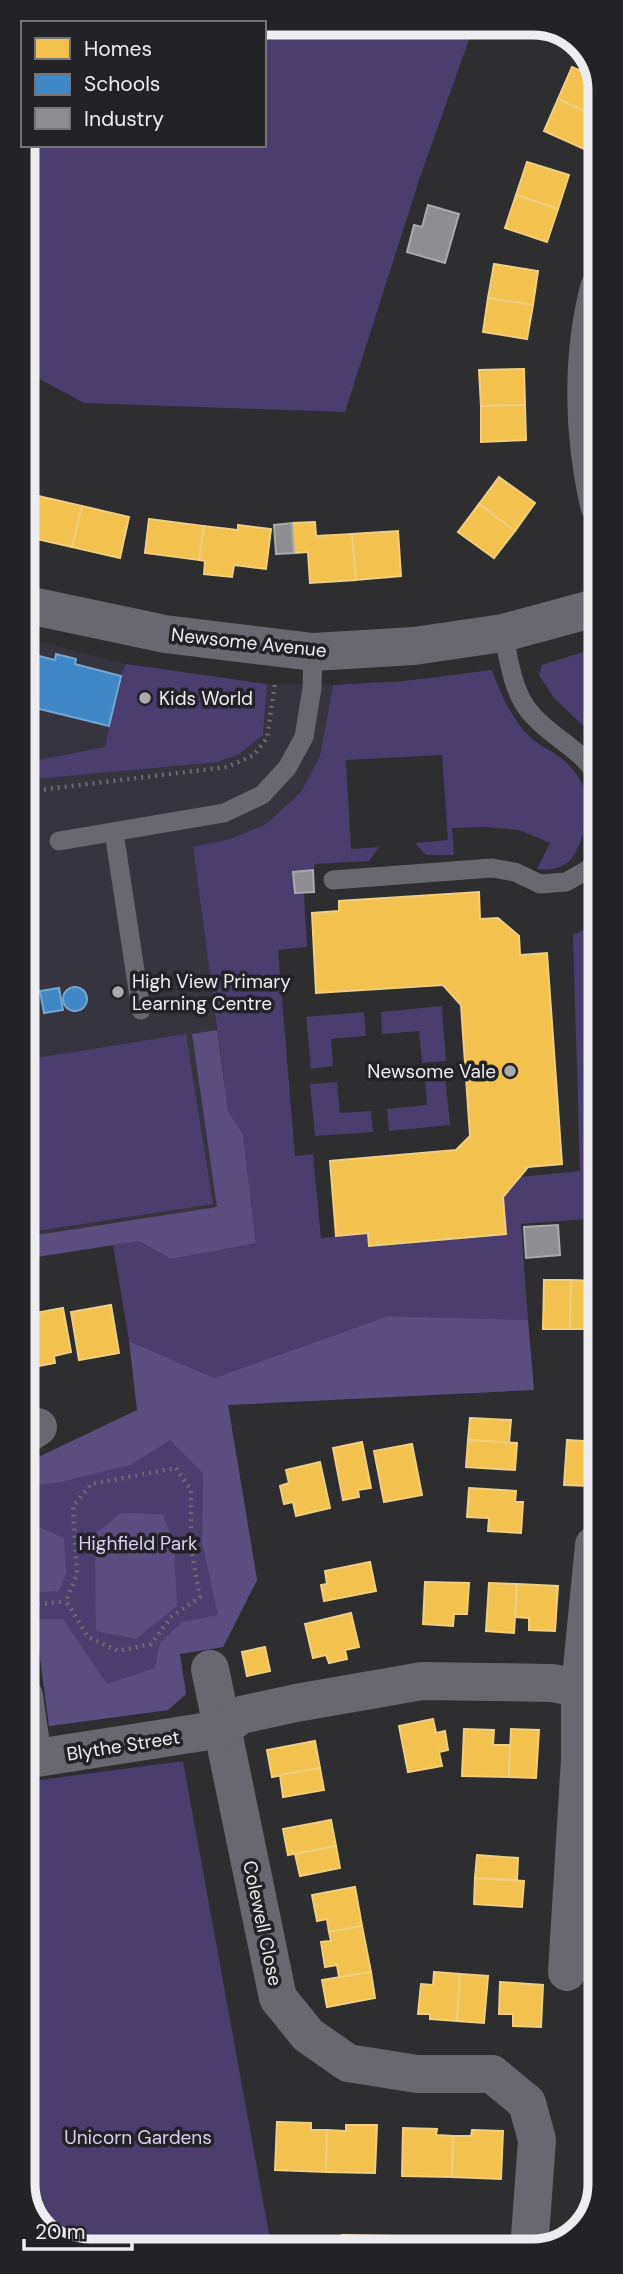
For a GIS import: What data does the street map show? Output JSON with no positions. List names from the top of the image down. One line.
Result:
{"streets":{"street":["Newsome Avenue","Blythe Street","Colewell Close"]},"crossings":[["Blythe Street","Colewell Close"]],"parks":["Highfield Park","Unicorn Gardens"],"places":["Kids World","High View Primary Learning Centre","Newsome Vale"],"legend":["Homes","Schools","Industry"],"scale_bar":"20 m"}
